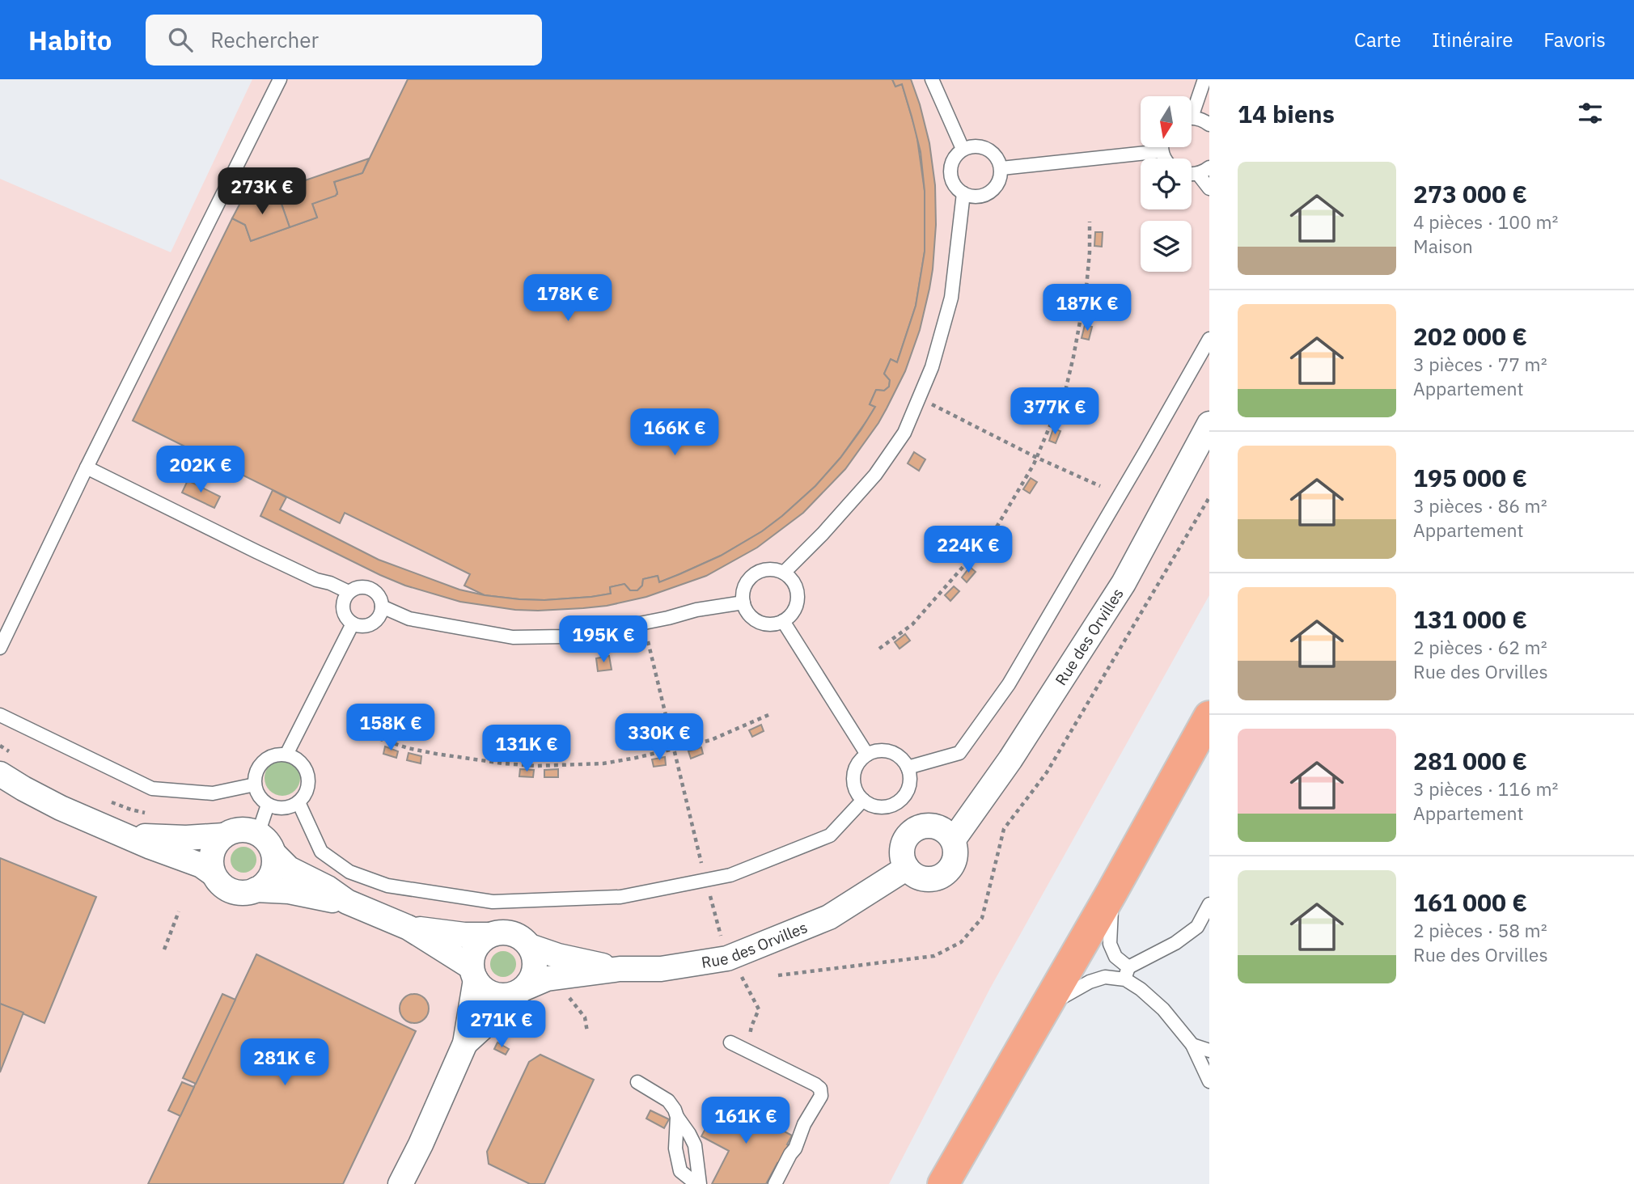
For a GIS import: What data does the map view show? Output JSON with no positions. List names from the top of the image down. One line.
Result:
{"streets":{"street":["Rue des Orvilles"]},"north":"bottom","page":{"header":"Habito","search":"Rechercher","nav":["Carte","Itinéraire","Favoris"],"heading":"14 biens","list":[{"name":"273 000 €","note":"4 pièces · 100 m² · Maison"},{"name":"202 000 €","note":"3 pièces · 77 m² · Appartement"},{"name":"195 000 €","note":"3 pièces · 86 m² · Appartement"},{"name":"131 000 €","note":"2 pièces · 62 m² · Rue des Orvilles"},{"name":"281 000 €","note":"3 pièces · 116 m² · Appartement"},{"name":"161 000 €","note":"2 pièces · 58 m² · Rue des Orvilles"}],"price":["273K €","178K €","187K €","377K €","166K €","202K €","224K €","195K €","158K €","330K €","131K €","271K €","281K €","161K €"]}}
